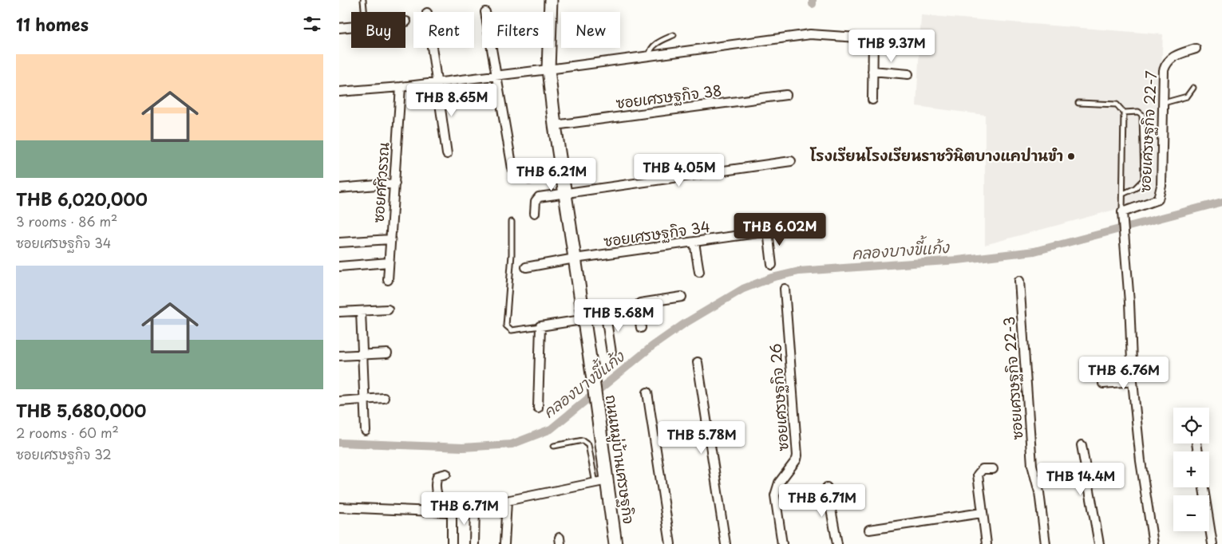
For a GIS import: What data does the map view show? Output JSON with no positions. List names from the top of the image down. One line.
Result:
{"streets":{"street":["ซอยเศรษฐกิจ 38","ซอยเศรษฐกิจ 22-7","ซอยศศิวรรณ","ซอยเศรษฐกิจ 34","ซอยเศรษฐกิจ 22-3","ซอยเศรษฐกิจ 26","ถนนหมู่บ้านเศรษฐกิจ"]},"crossings":[["ซอยเศรษฐกิจ 38","ถนนหมู่บ้านเศรษฐกิจ"],["ซอยเศรษฐกิจ 34","ถนนหมู่บ้านเศรษฐกิจ"]],"water":["คลองบางขี้แก้ง"],"places":["โรงเรียนโรงเรียนราชวินิตบางแคปานขำ"],"page":{"heading":"11 homes","chip":["Buy","Rent","Filters","New"],"price":["THB 9.37M","THB 8.65M","THB 4.05M","THB 6.21M","THB 6.02M","THB 5.68M","THB 6.76M","THB 5.78M","THB 14.4M","THB 6.71M","THB 6.71M"],"list":[{"name":"THB 6,020,000","note":"3 rooms · 86 m² · ซอยเศรษฐกิจ 34"},{"name":"THB 5,680,000","note":"2 rooms · 60 m² · ซอยเศรษฐกิจ 32"}],"map_buttons":["+","−"]}}
